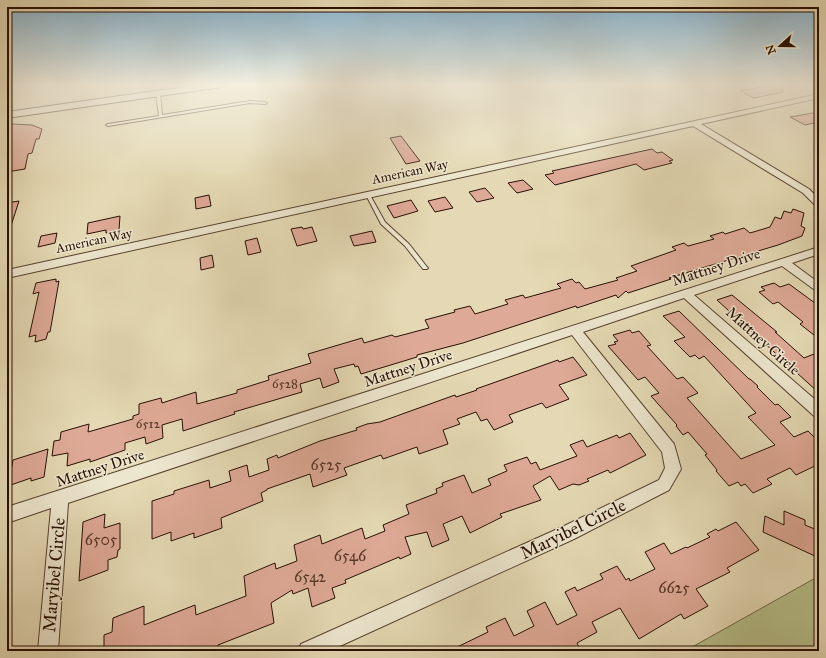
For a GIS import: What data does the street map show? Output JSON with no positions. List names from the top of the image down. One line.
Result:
{"streets":{"street":["American Way","Mattney Drive","Mattney Circle","Maryibel Circle"]},"crossings":[["Mattney Drive","Mattney Circle"],["Mattney Drive","Maryibel Circle"]],"house_numbers":["6528","6512","6525","6505","6546","6542","6625"],"north":"left"}
